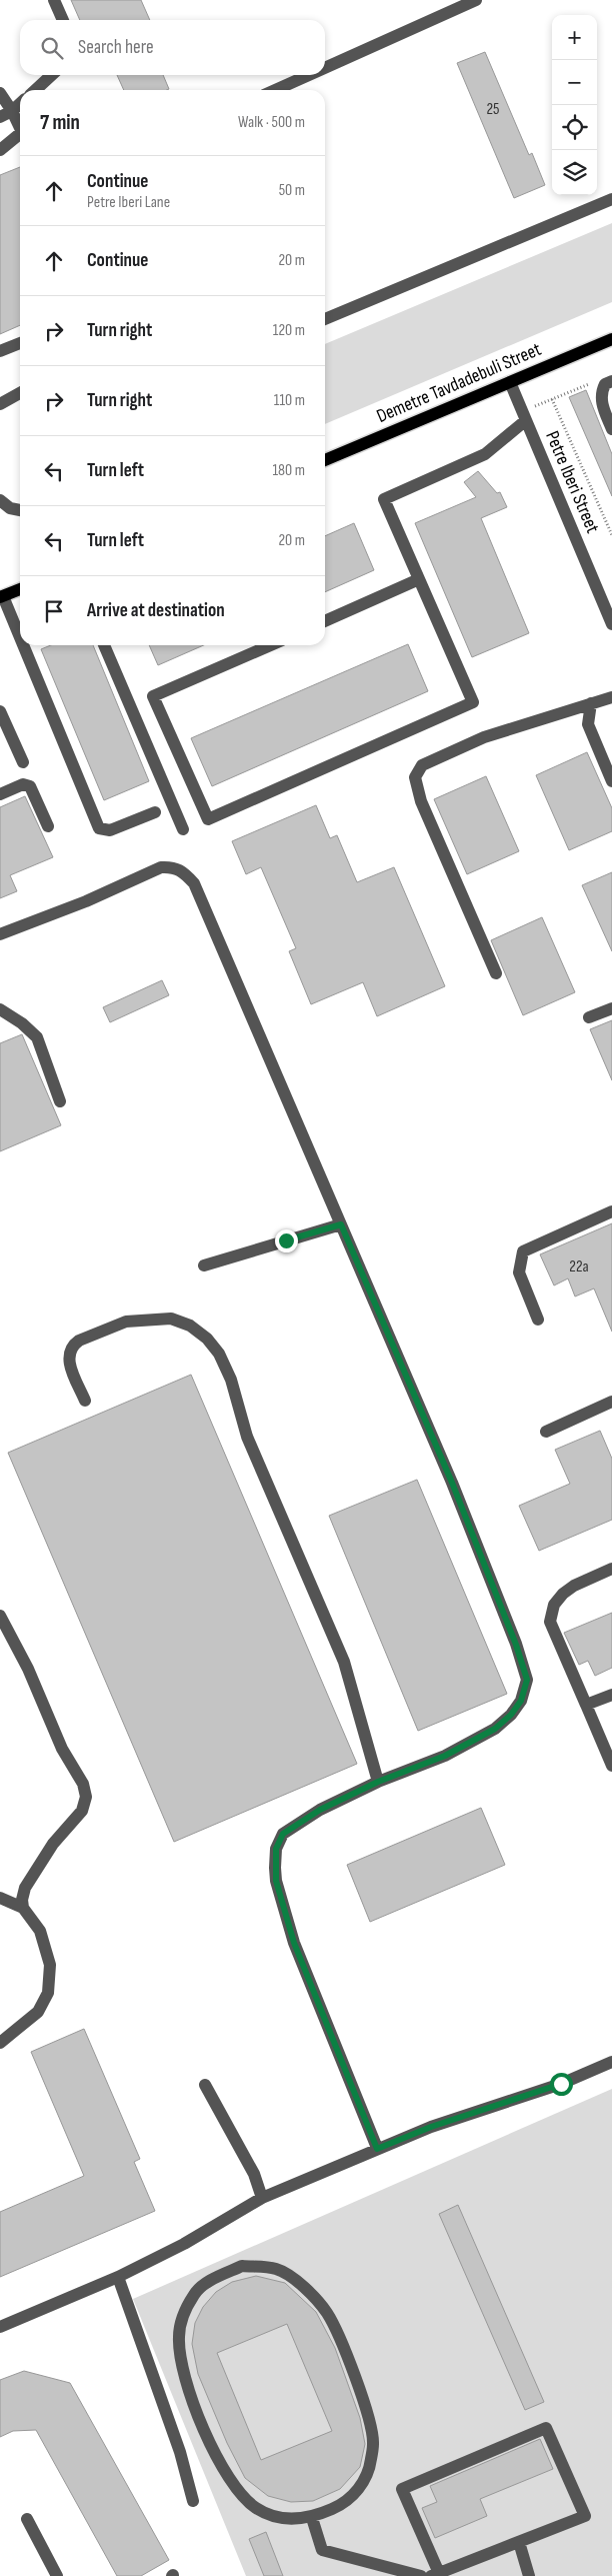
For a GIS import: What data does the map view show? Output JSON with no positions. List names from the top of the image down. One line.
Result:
{"streets":{"main road":["Demetre Tavdadebuli Street"],"street":["Petre Iberi Street"]},"crossings":[["Demetre Tavdadebuli Street","Petre Iberi Street"]],"house_numbers":["25","22a"],"page":{"map_buttons":["+","−"],"search":"Search here","heading":["7 min","Walk · 500 m"],"list":[["Continue","Petre Iberi Lane","50 m"],["Continue","20 m"],["Turn right","120 m"],["Turn right","110 m"],["Turn left","180 m"],["Turn left","20 m"],"Arrive at destination"]}}
